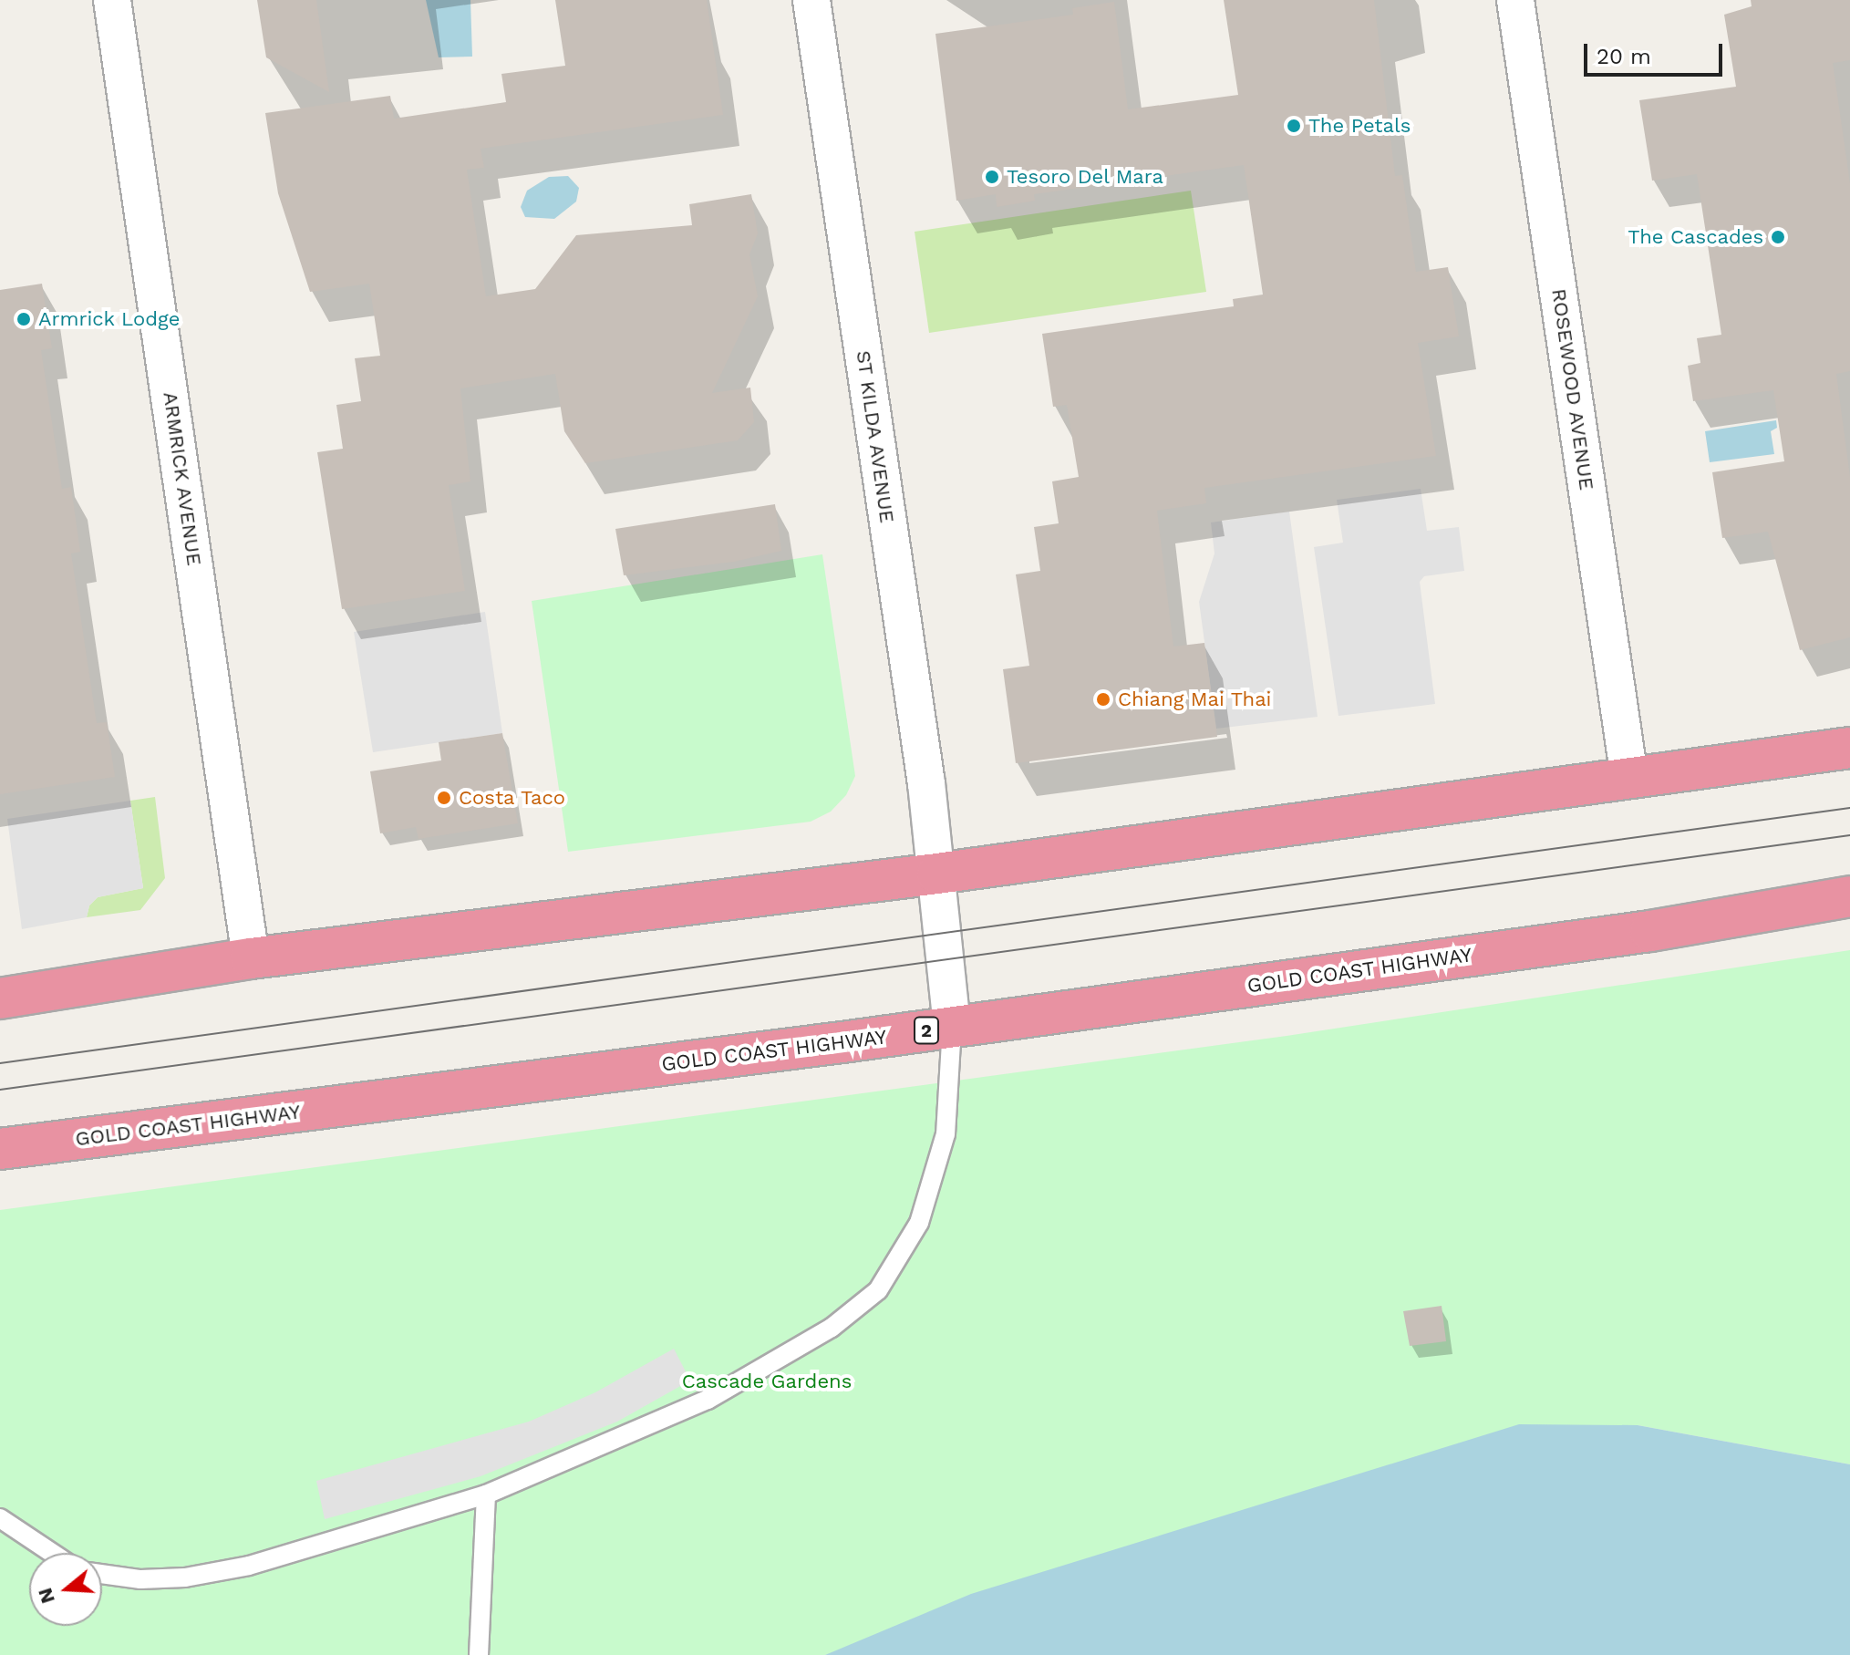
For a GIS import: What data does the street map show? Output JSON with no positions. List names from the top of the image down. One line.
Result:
{"streets":{"highway":["GOLD COAST HIGHWAY","2"],"street":["ROSEWOOD AVENUE","ST KILDA AVENUE","ARMRICK AVENUE"]},"crossings":[["ST KILDA AVENUE","GOLD COAST HIGHWAY"]],"parks":["Cascade Gardens"],"places":["The Petals","Tesoro Del Mara","The Cascades","Armrick Lodge","Chiang Mai Thai","Costa Taco"],"scale_bar":"20 m","north":"left"}
